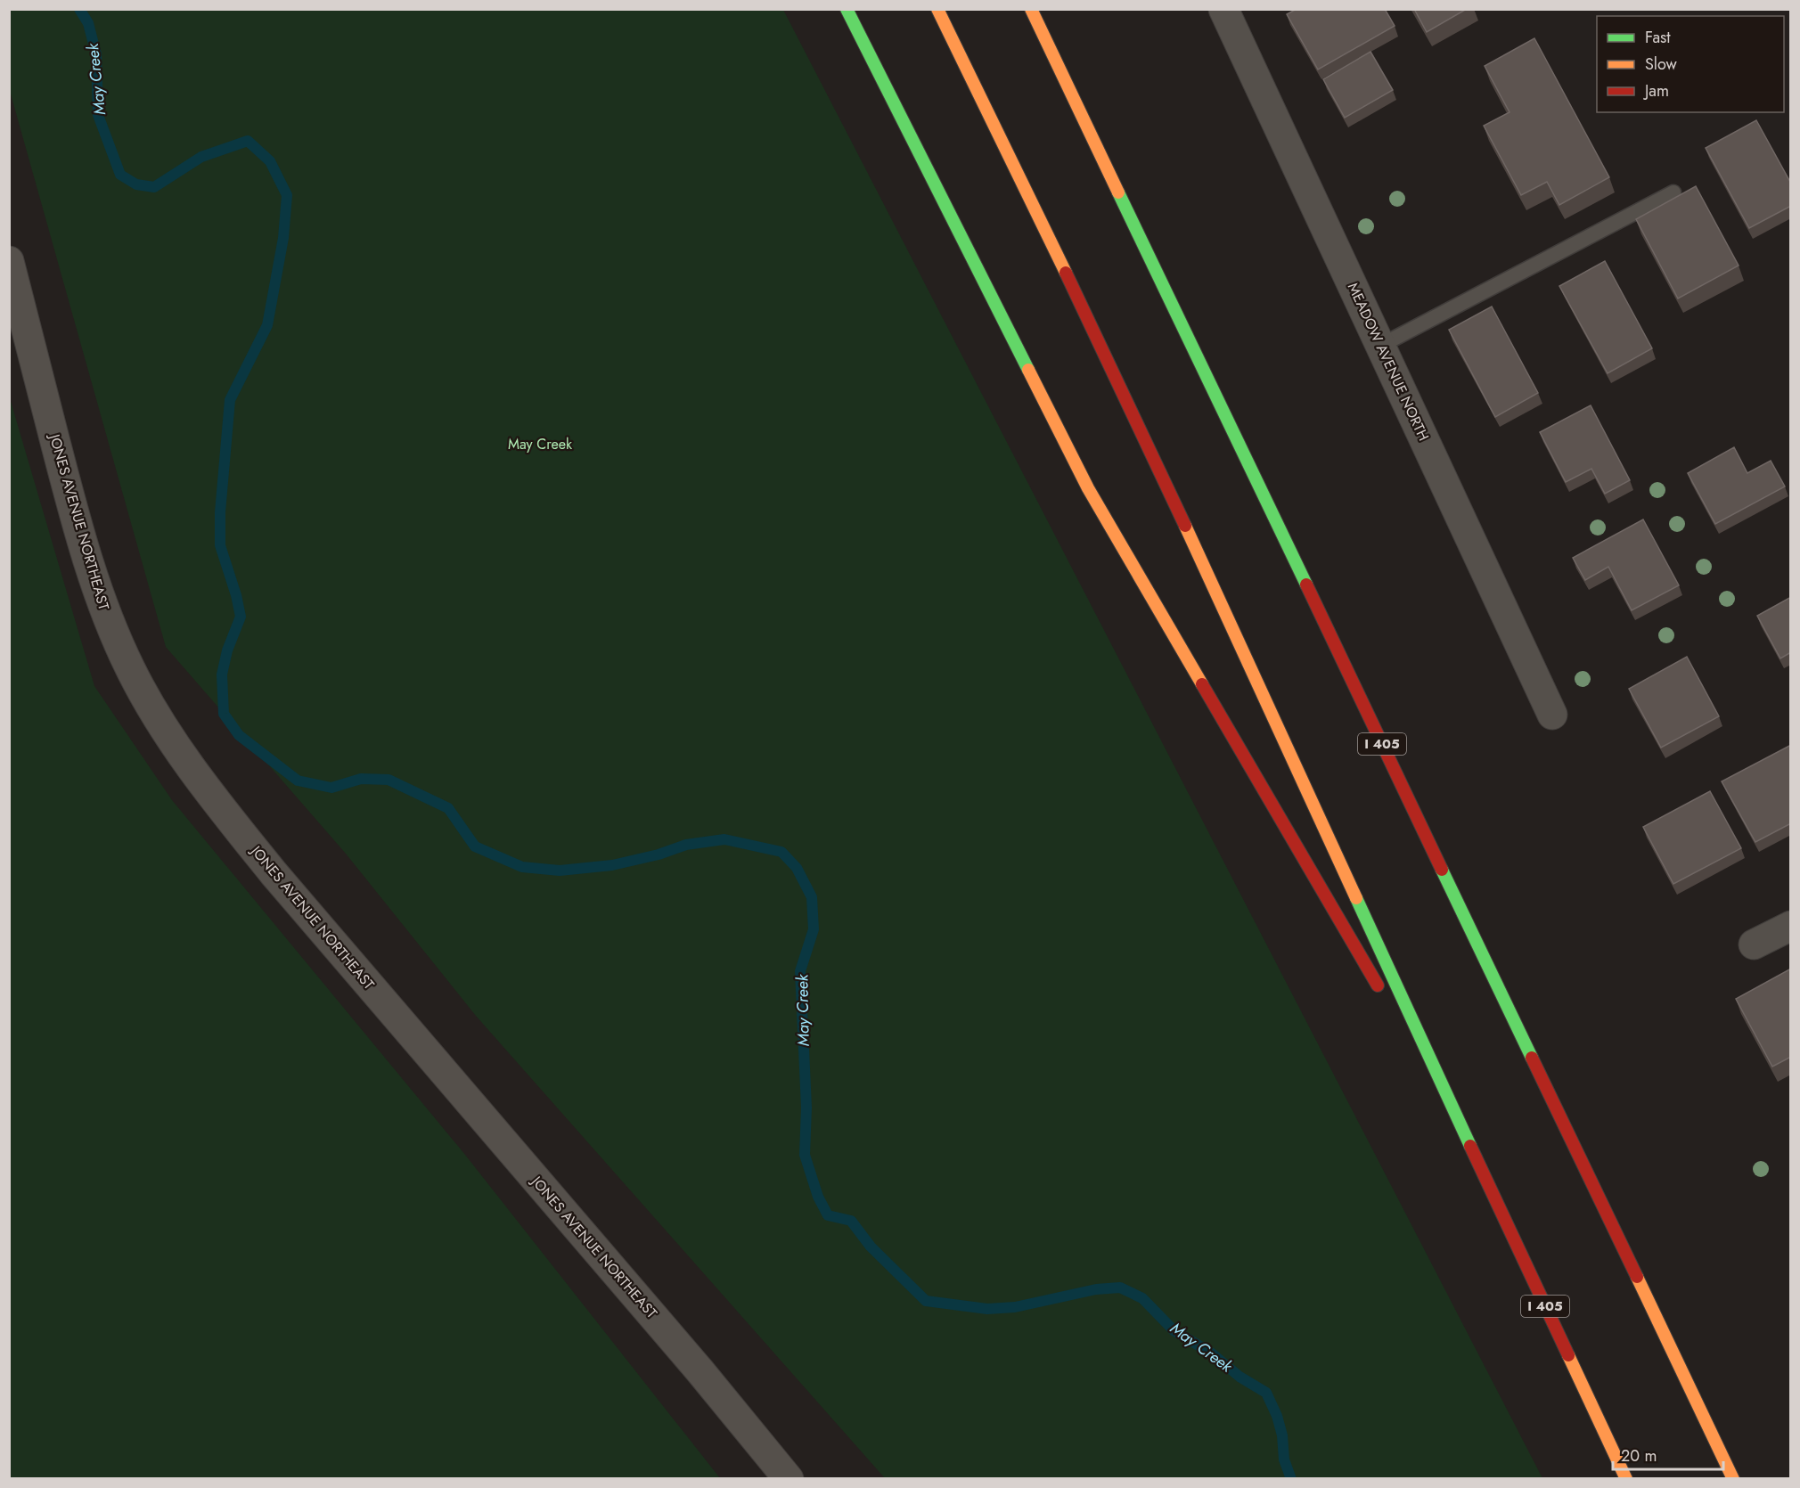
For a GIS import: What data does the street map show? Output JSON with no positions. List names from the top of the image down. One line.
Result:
{"streets":{"highway":["I 405"],"street":["MEADOW AVENUE NORTH","JONES AVENUE NORTHEAST"]},"water":["May Creek"],"parks":["May Creek"],"legend":["Fast","Slow","Jam"],"scale_bar":"20 m"}
